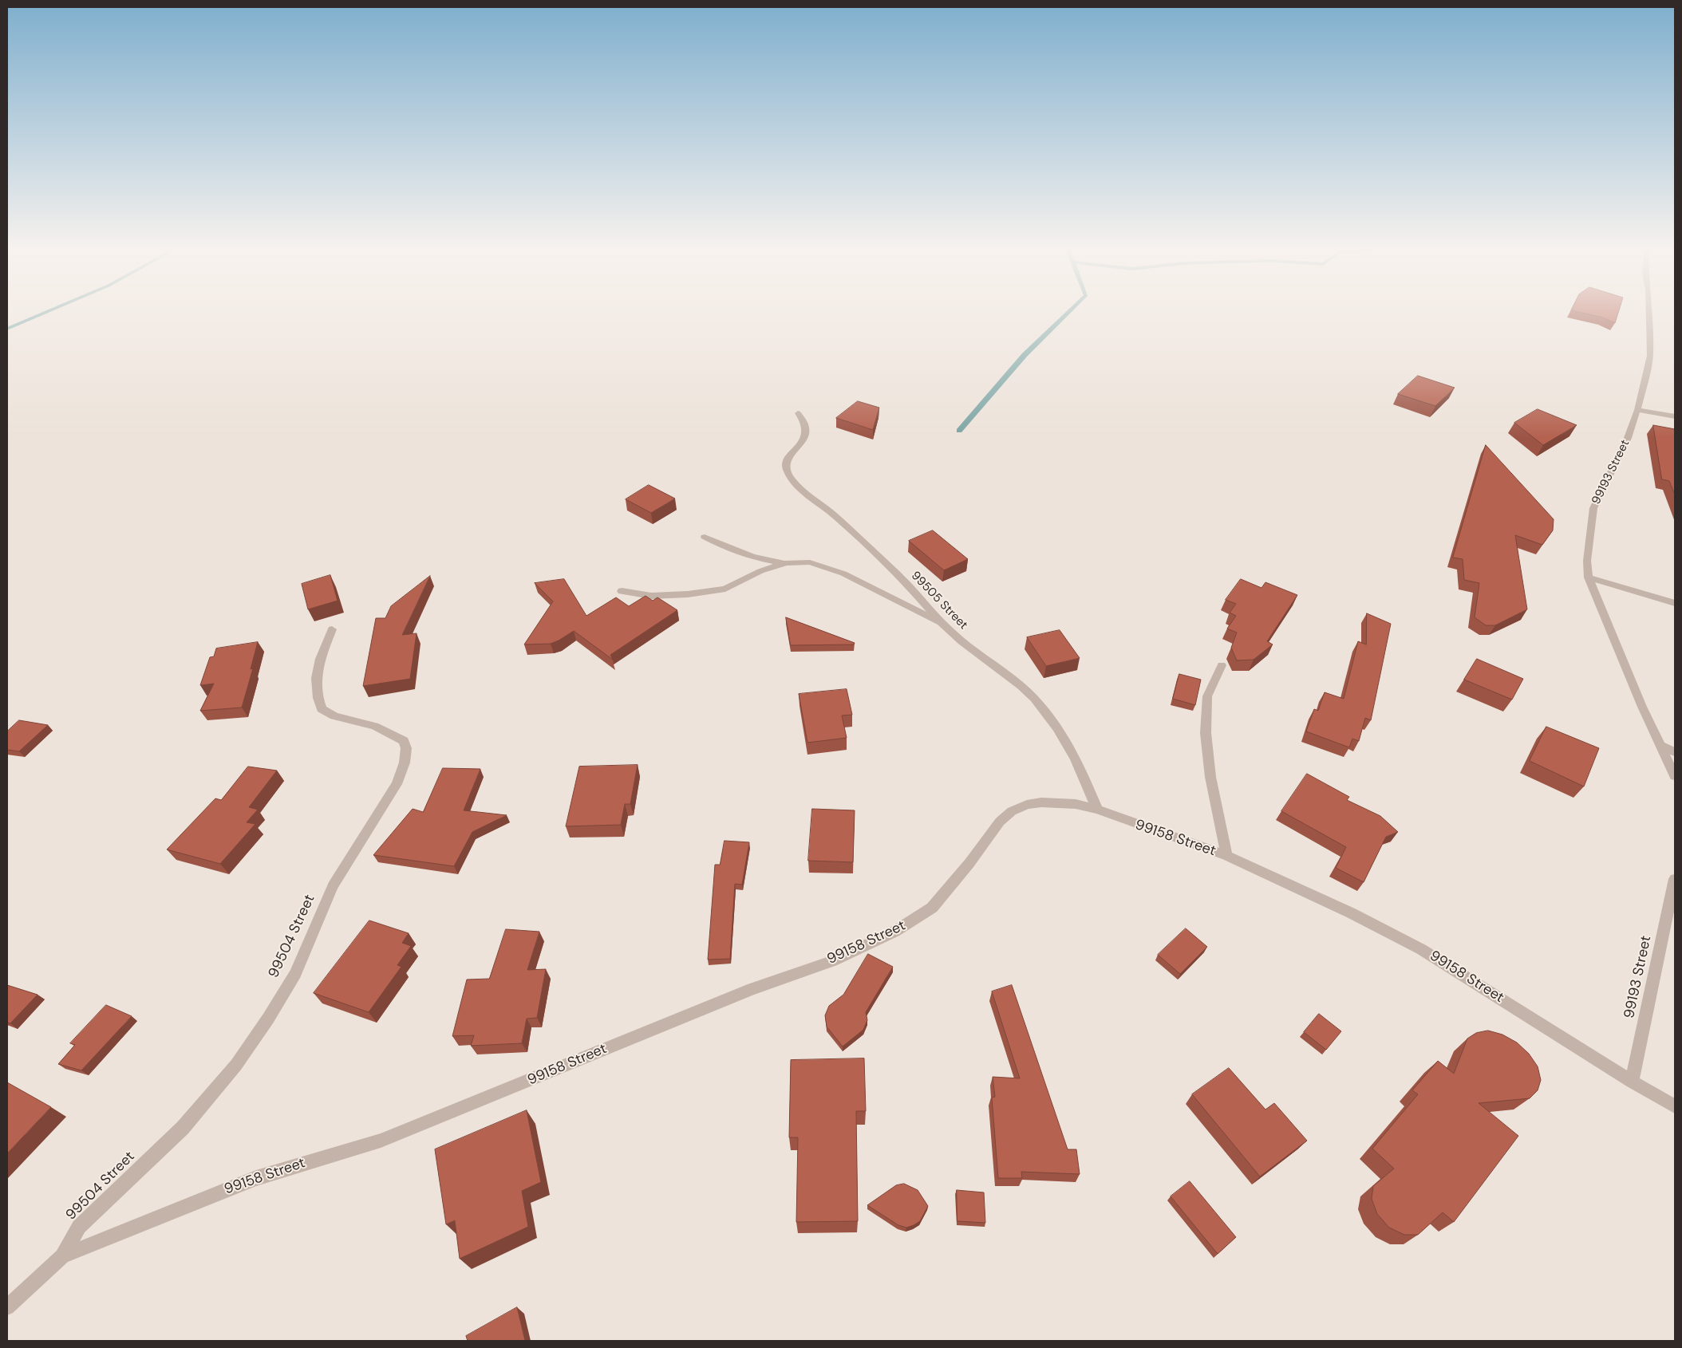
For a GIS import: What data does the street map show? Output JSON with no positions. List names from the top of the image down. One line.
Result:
{"streets":{"street":["99193 Street","99505 Street","99158 Street","99504 Street"]},"crossings":[["99193 Street","99158 Street"],["99505 Street","99158 Street"],["99158 Street","99504 Street"]]}
